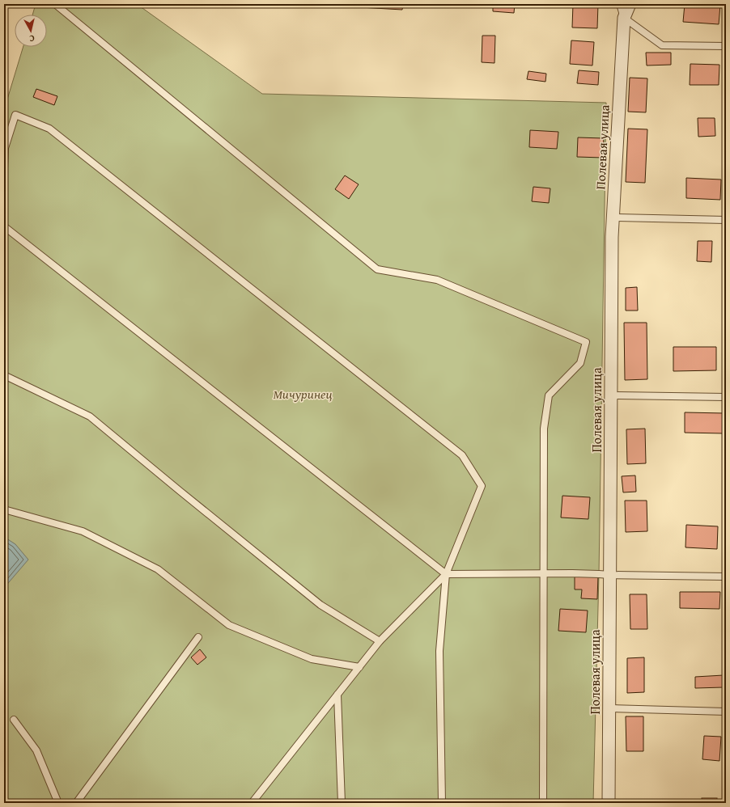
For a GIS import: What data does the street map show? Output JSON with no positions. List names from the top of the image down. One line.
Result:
{"streets":{"street":["Полевая улица"]},"parks":["Мичуринец"],"north":"bottom"}
